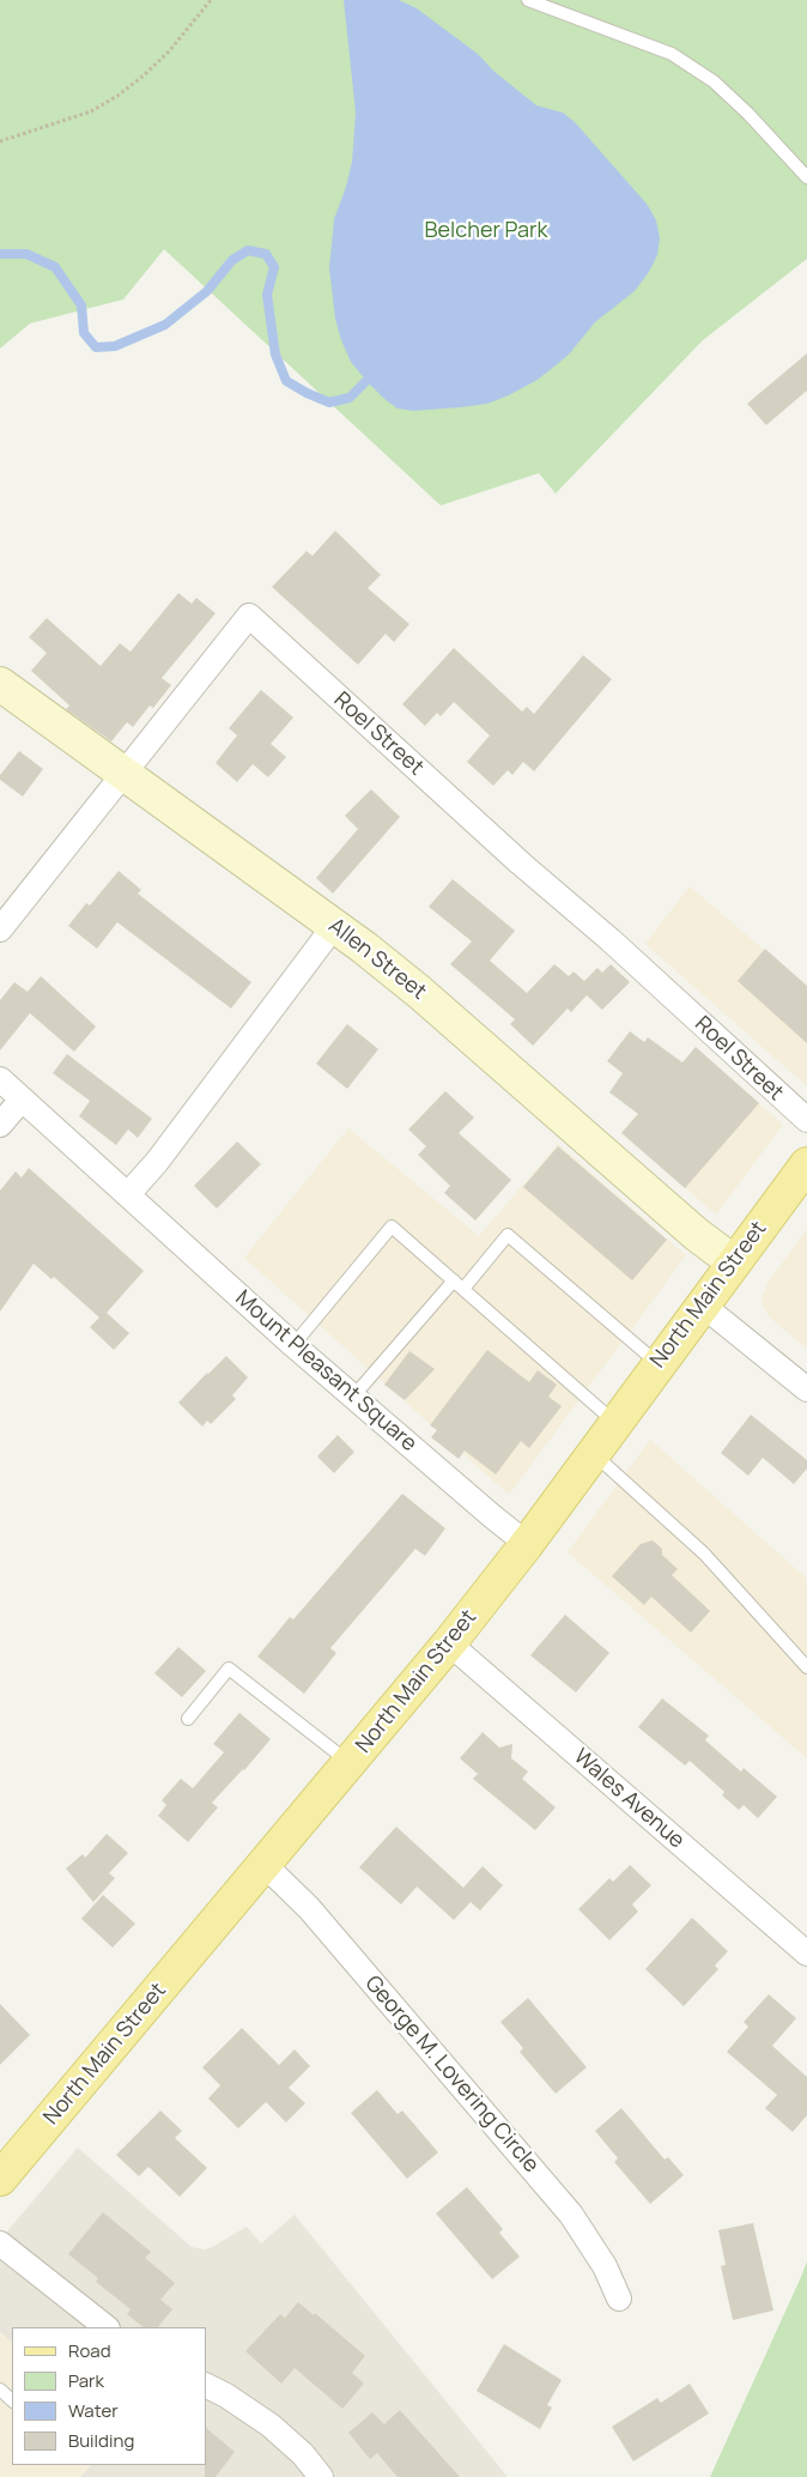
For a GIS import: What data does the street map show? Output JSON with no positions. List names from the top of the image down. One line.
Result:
{"streets":{"main road":["North Main Street"],"street":["Roel Street","Allen Street","Mount Pleasant Square","Wales Avenue","George M. Lovering Circle"]},"crossings":[["Roel Street","Allen Street"],["Allen Street","North Main Street"],["North Main Street","Mount Pleasant Square"],["North Main Street","Wales Avenue"],["North Main Street","George M. Lovering Circle"]],"parks":["Belcher Park"],"legend":["Road","Park","Water","Building"]}
